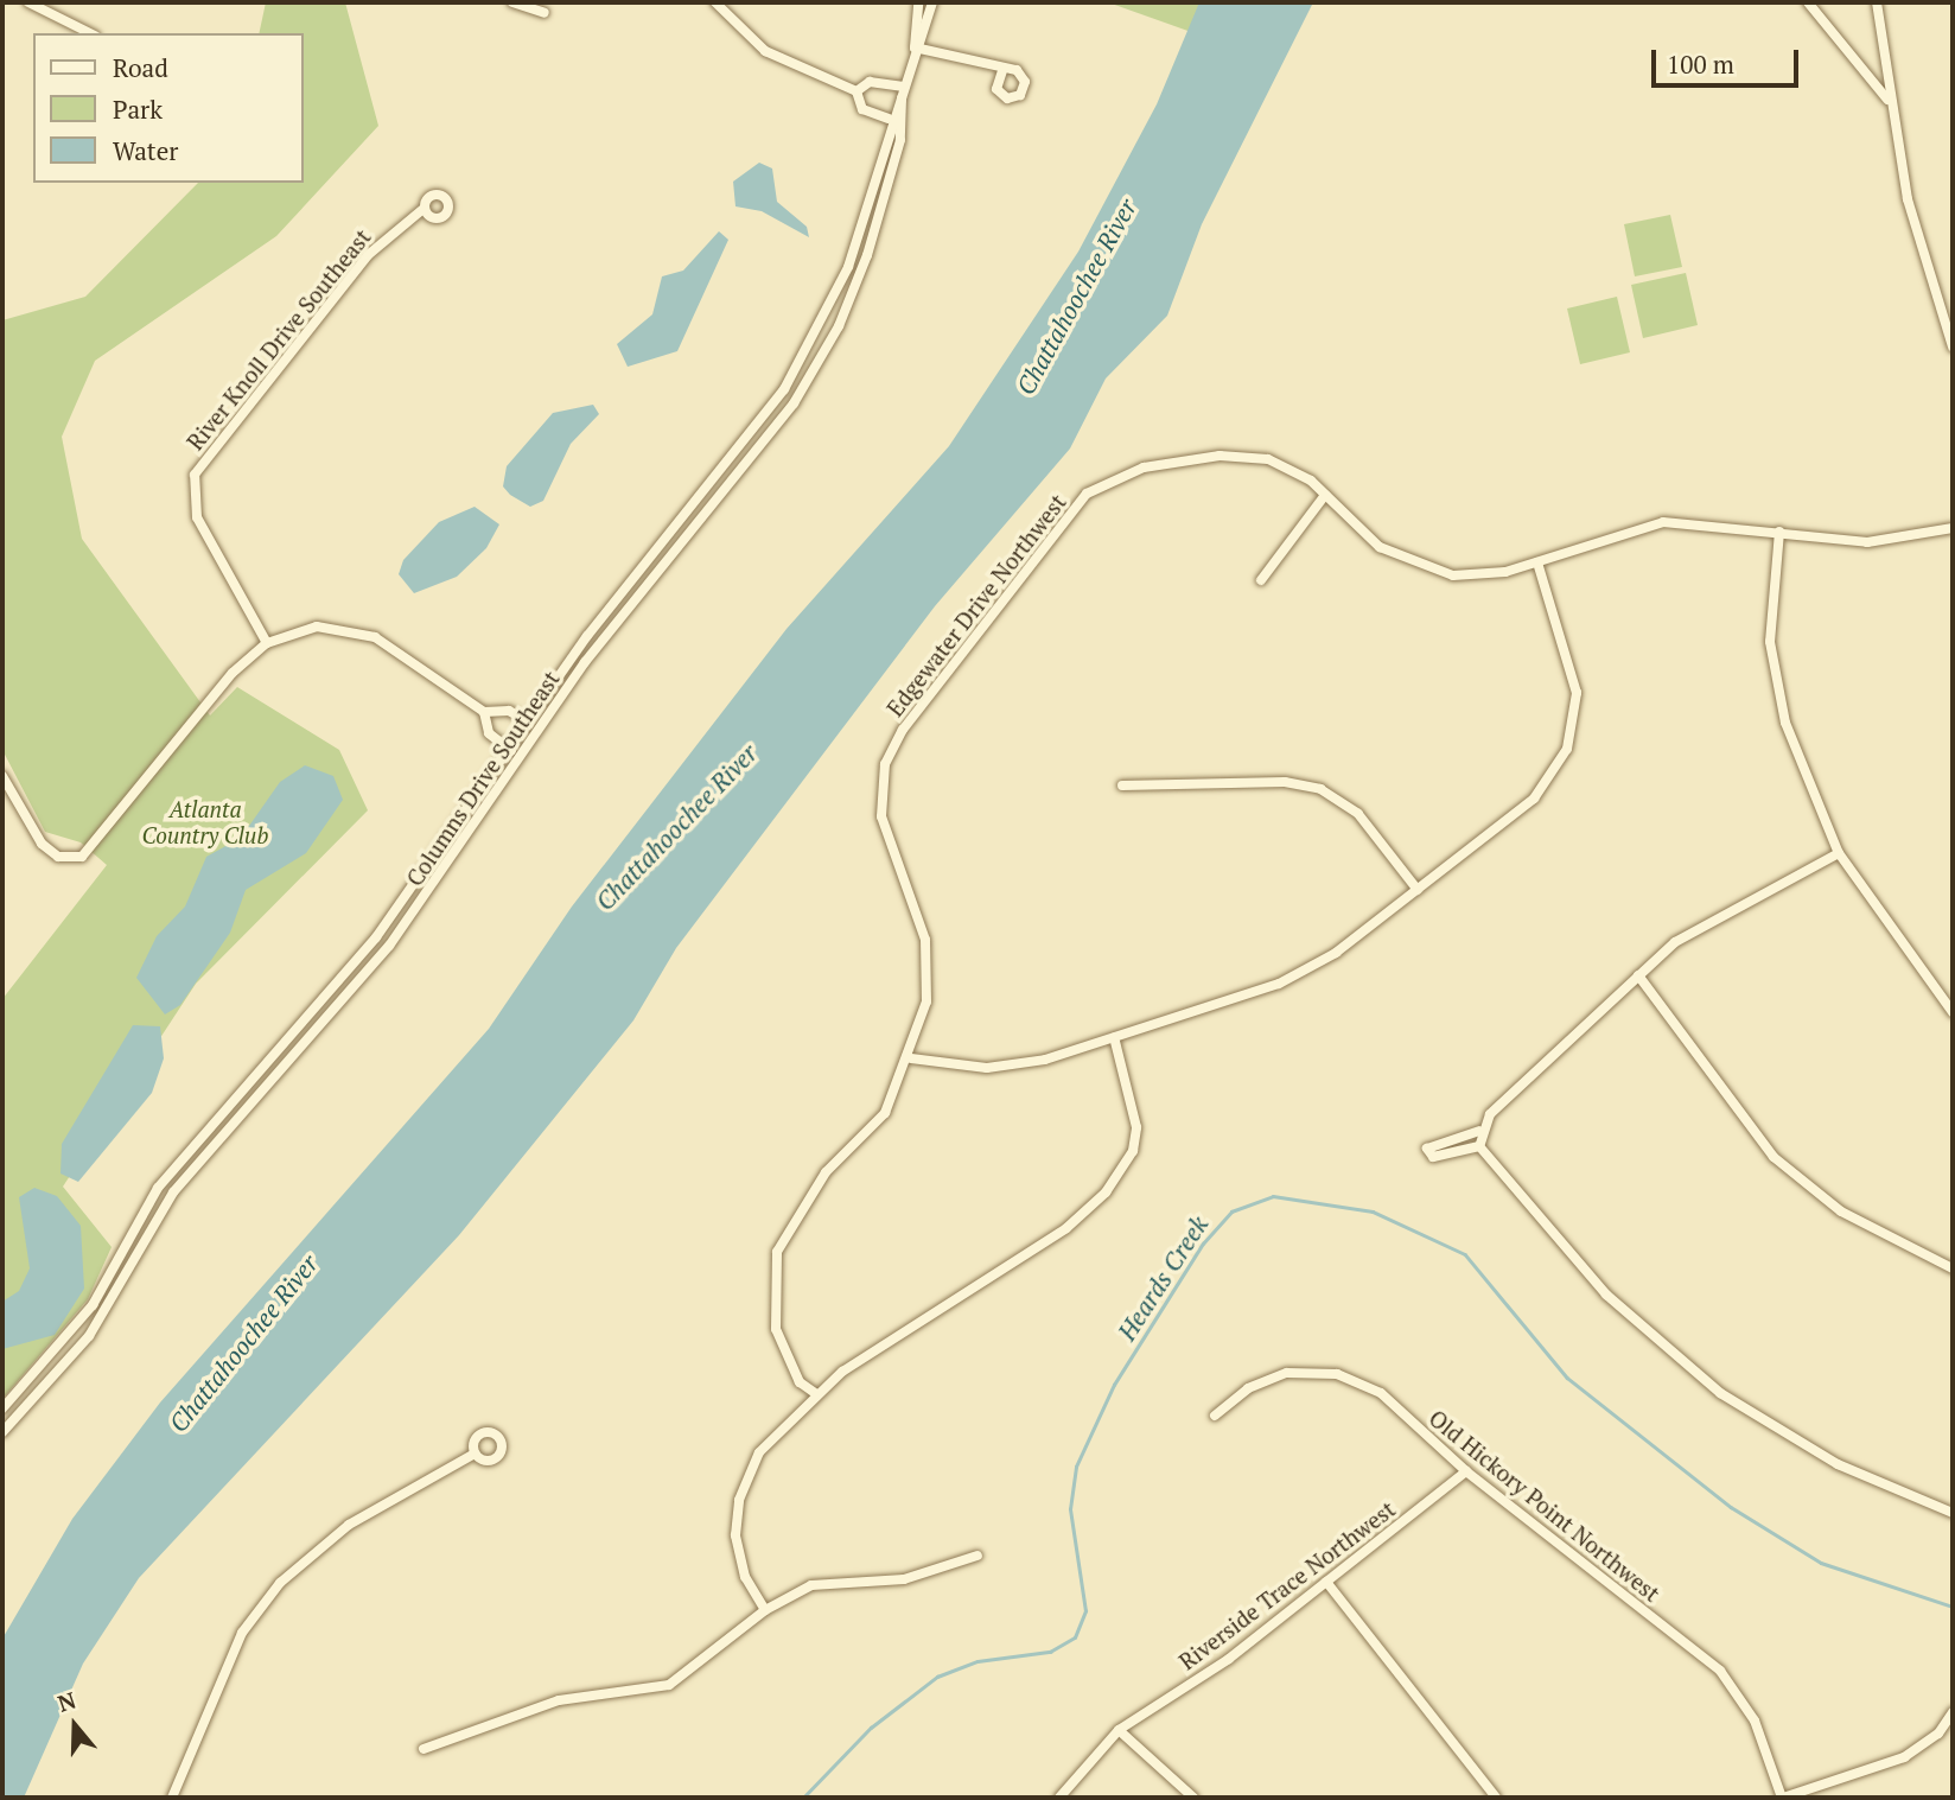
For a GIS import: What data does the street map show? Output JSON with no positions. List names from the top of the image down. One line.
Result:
{"streets":{"street":["River Knoll Drive Southeast","Edgewater Drive Northwest","Columns Drive Southeast","Old Hickory Point Northwest","Riverside Trace Northwest"]},"crossings":[["Old Hickory Point Northwest","Riverside Trace Northwest"]],"water":["Chattahoochee River","Heards Creek"],"parks":["Atlanta Country Club"],"legend":["Road","Park","Water"],"scale_bar":"100 m","north":"top"}
